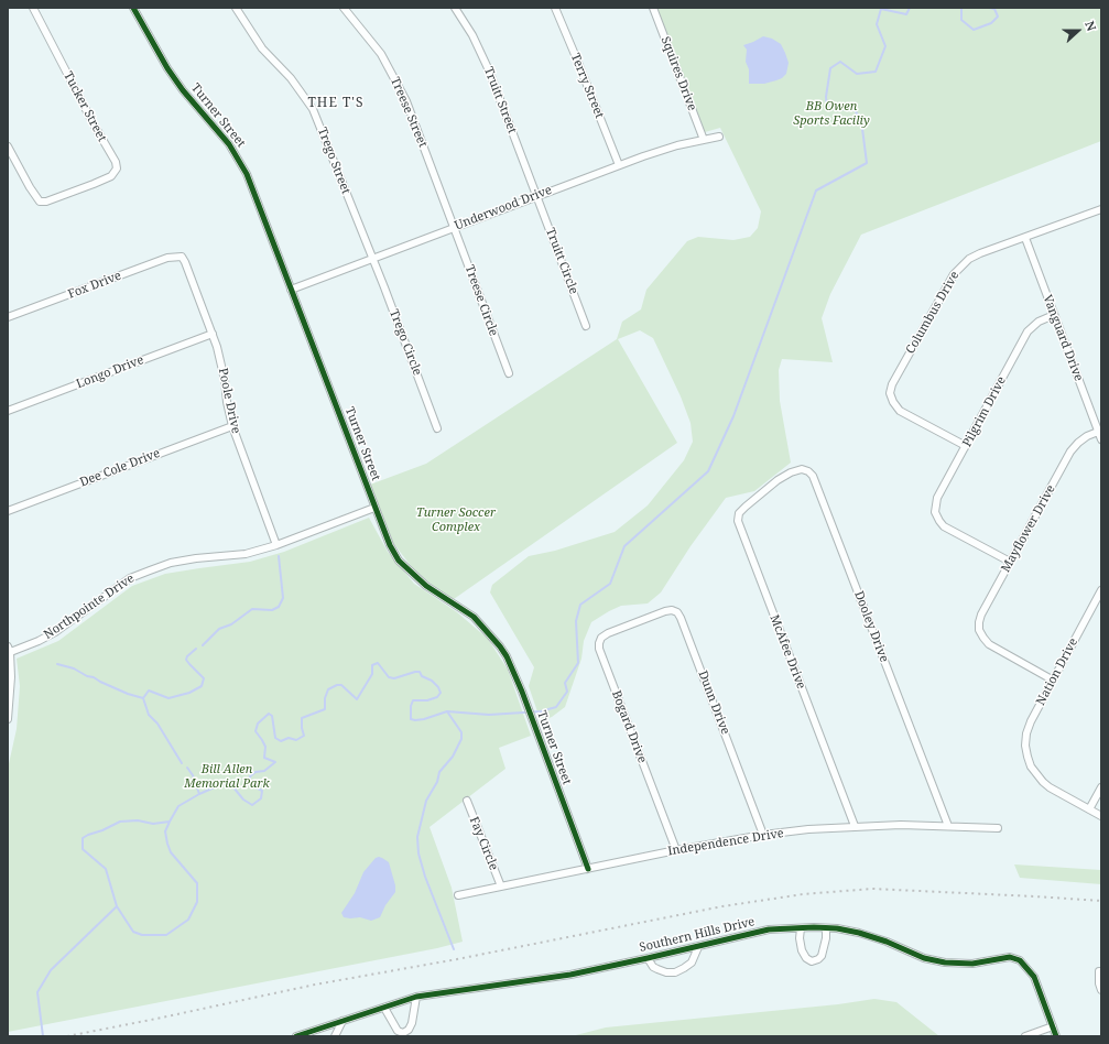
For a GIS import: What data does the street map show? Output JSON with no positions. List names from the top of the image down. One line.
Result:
{"streets":{"street":["Squires Drive","Terry Street","Truitt Street","Tucker Street","Treese Street","Turner Street","Trego Street","Underwood Drive","Truitt Circle","Fox Drive","Treese Circle","Columbus Drive","Vanguard Drive","Trego Circle","Longo Drive","Poole Drive","Pilgrim Drive","Dee Cole Drive","Mayflower Drive","Northpointe Drive","Dooley Drive","McAfee Drive","Nation Drive","Dunn Drive","Bogard Drive","Independence Drive","Fay Circle","Southern Hills Drive"]},"crossings":[["Squires Drive","Underwood Drive"],["Terry Street","Underwood Drive"],["Truitt Street","Underwood Drive"],["Truitt Street","Truitt Circle"],["Treese Street","Underwood Drive"],["Treese Street","Treese Circle"],["Turner Street","Underwood Drive"],["Turner Street","Northpointe Drive"],["Turner Street","Independence Drive"],["Trego Street","Underwood Drive"],["Trego Street","Trego Circle"],["Underwood Drive","Truitt Circle"],["Underwood Drive","Treese Circle"],["Underwood Drive","Trego Circle"],["Fox Drive","Poole Drive"],["Columbus Drive","Vanguard Drive"],["Columbus Drive","Pilgrim Drive"],["Vanguard Drive","Pilgrim Drive"],["Vanguard Drive","Mayflower Drive"],["Longo Drive","Poole Drive"],["Poole Drive","Dee Cole Drive"],["Poole Drive","Northpointe Drive"],["Pilgrim Drive","Mayflower Drive"],["Mayflower Drive","Nation Drive"],["Dooley Drive","McAfee Drive"],["Dooley Drive","Independence Drive"],["McAfee Drive","Independence Drive"],["Dunn Drive","Bogard Drive"],["Dunn Drive","Independence Drive"],["Bogard Drive","Independence Drive"],["Independence Drive","Fay Circle"]],"districts":["THE T'S"],"parks":["BB Owen Sports Faciliy","Turner Soccer Complex","Bill Allen Memorial Park"],"north":"right"}
